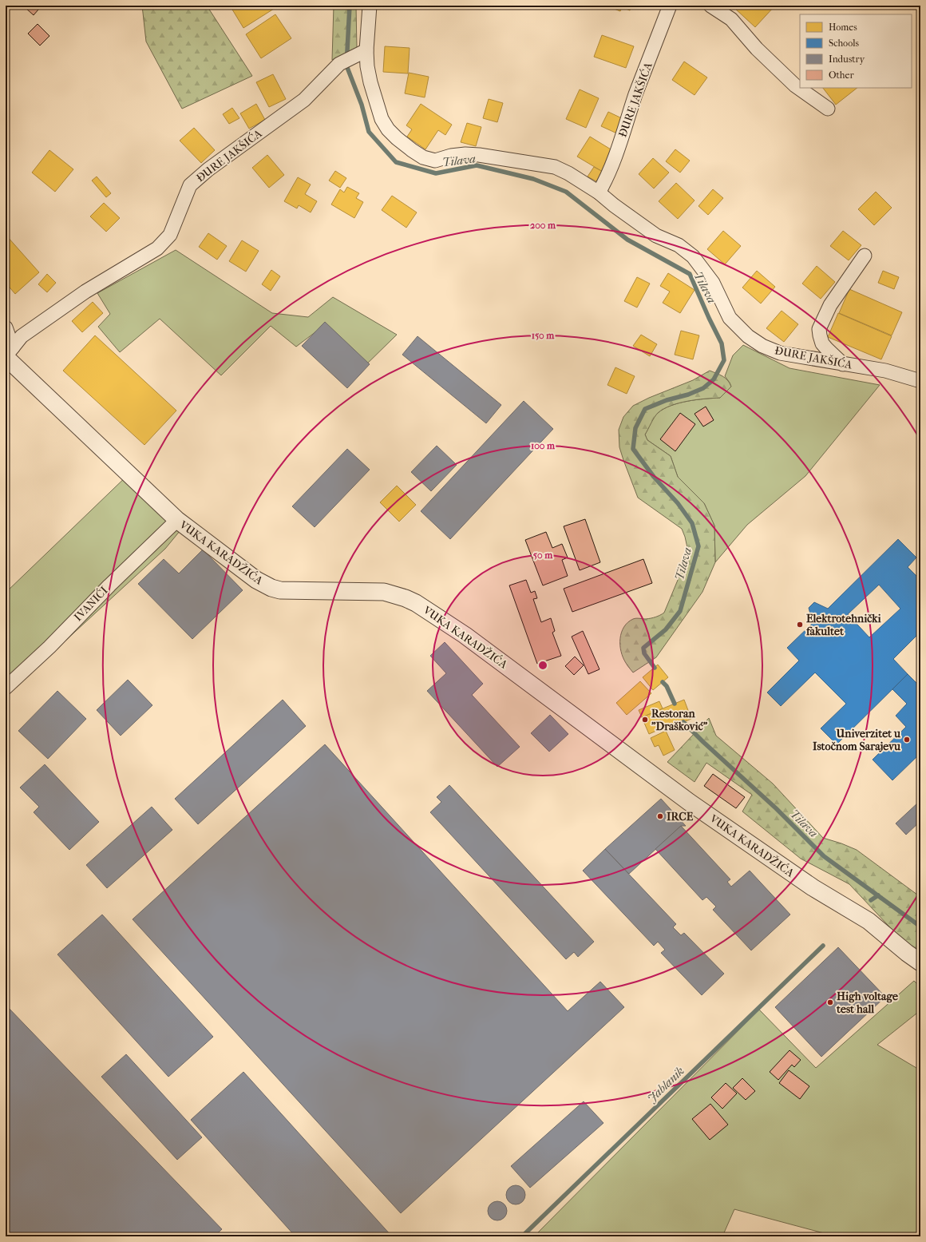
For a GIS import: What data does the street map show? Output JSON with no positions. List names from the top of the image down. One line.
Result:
{"streets":{"street":["ĐURE JAKŠIĆA","VUKA KARADŽIĆA","IVANIĆI"]},"crossings":[["ĐURE JAKŠIĆA","VUKA KARADŽIĆA"],["VUKA KARADŽIĆA","IVANIĆI"]],"water":["Tilava","Jablanik"],"places":["Elektrotehnički fakultet","Restoran \"Drašković\"","Univerzitet u Istočnom Sarajevu","IRCE","High voltage test hall"],"legend":["Homes","Schools","Industry","Other"],"rings":["200 m","150 m","100 m","50 m"]}
